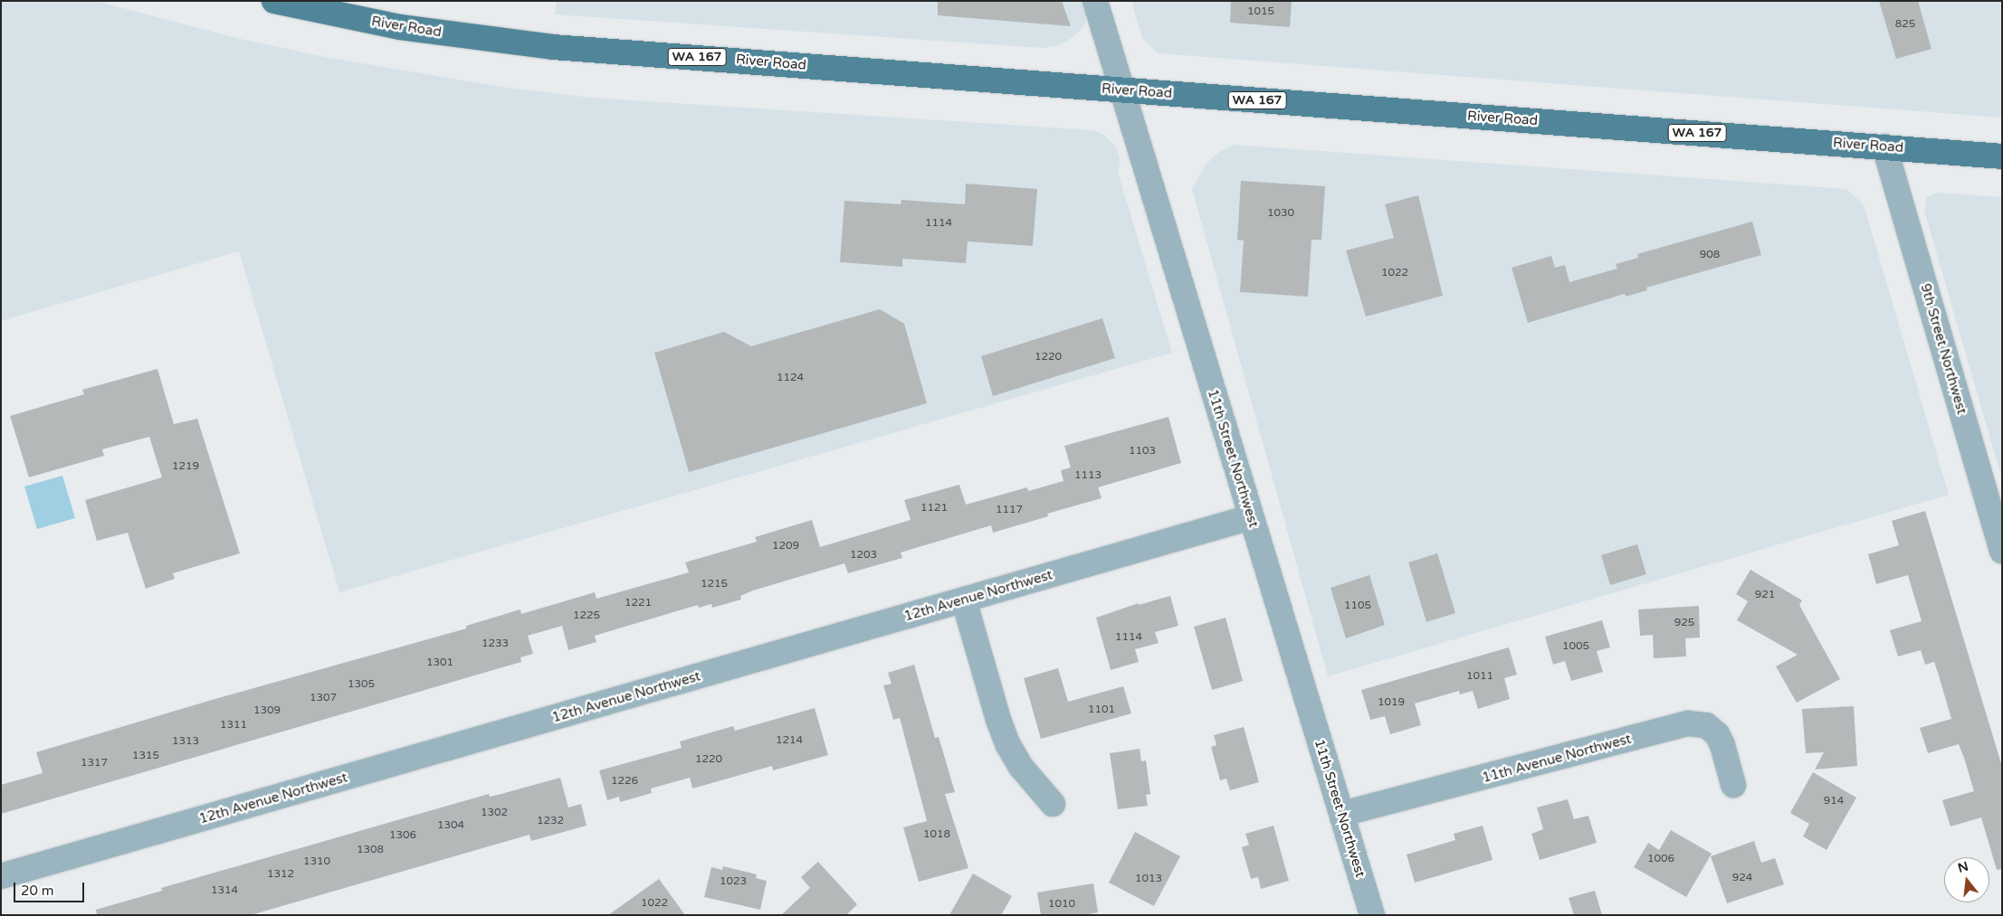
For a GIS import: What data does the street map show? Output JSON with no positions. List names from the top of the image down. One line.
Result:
{"streets":{"main road":["River Road","WA 167"],"street":["9th Street Northwest","11th Street Northwest","12th Avenue Northwest","11th Avenue Northwest"]},"crossings":[["River Road","9th Street Northwest"],["River Road","11th Street Northwest"],["11th Street Northwest","12th Avenue Northwest"],["11th Street Northwest","11th Avenue Northwest"]],"house_numbers":["1015","825","1030","1114","908","1022","1220","1124","1103","1219","1113","1121","1117","1209","1203","1215","921","1221","1105","1225","925","1114","1233","1005","1301","1011","1305","1307","1019","1101","1309","1311","1214","1313","1315","1220","1317","1226","914","1302","1232","1304","1018","1306","1308","1006","1310","1312","924","1013","1023","1314","1022","1010"],"scale_bar":"20 m","north":"top"}
